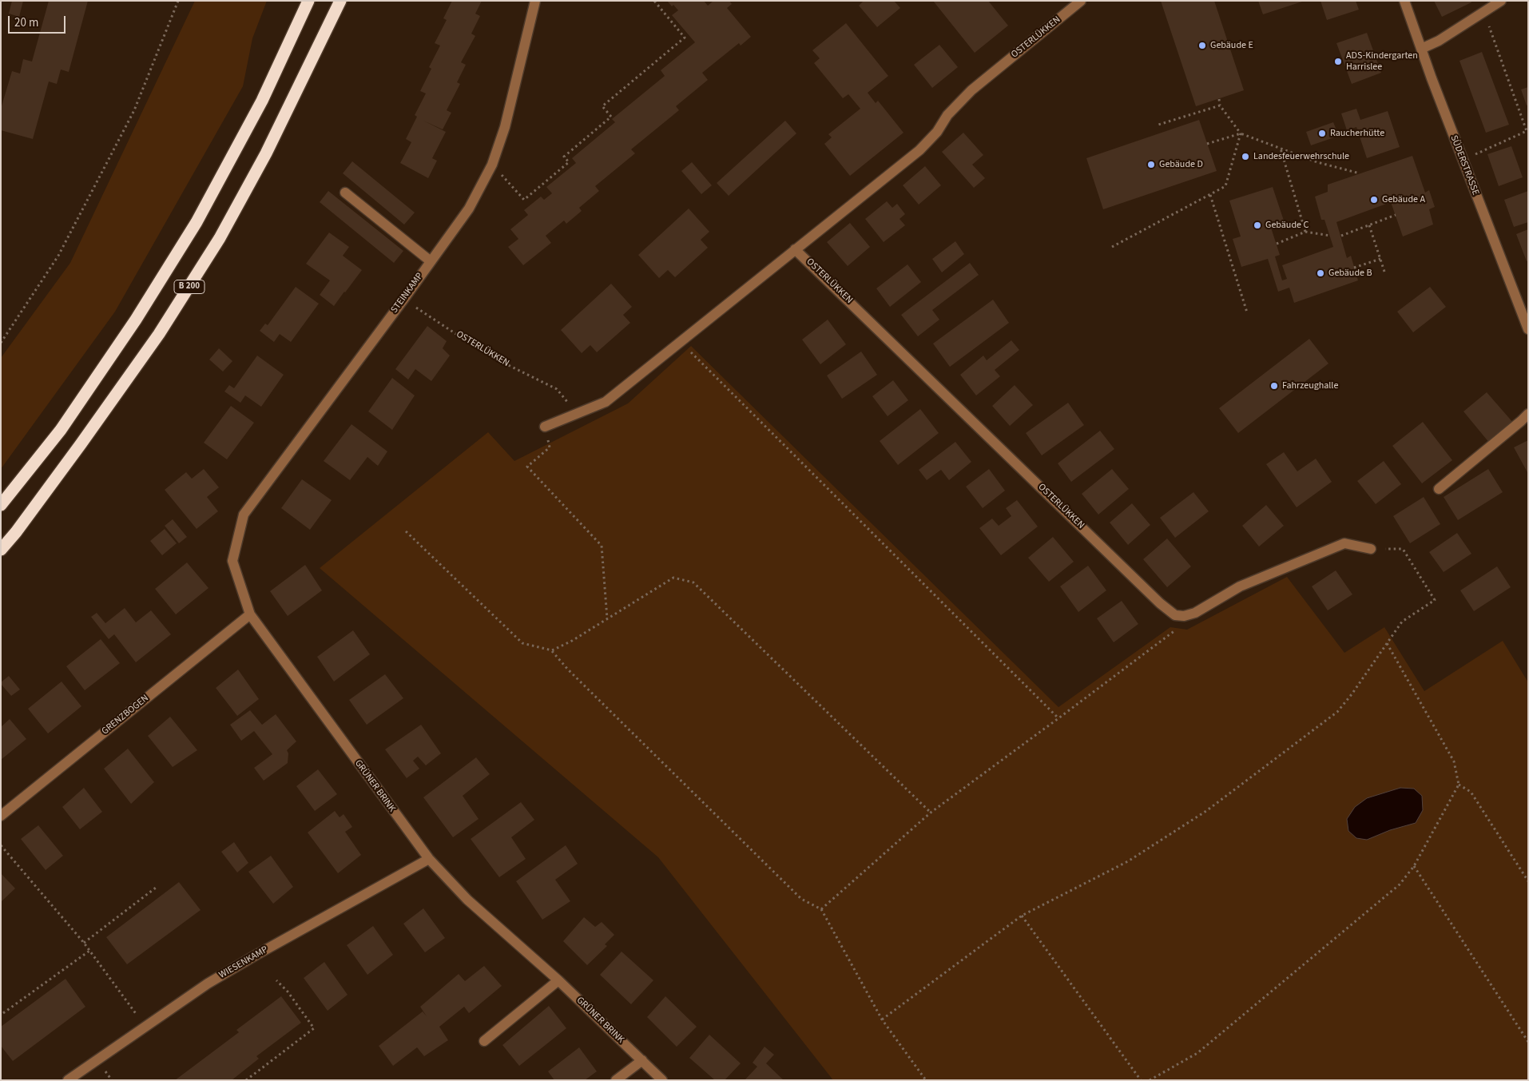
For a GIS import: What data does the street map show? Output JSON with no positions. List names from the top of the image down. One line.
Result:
{"streets":{"highway":["B 200"],"street":["OSTERLÜKKEN","SÜDERSTRASSE","STEINKAMP","GRENZBOGEN","GRÜNER BRINK","WIESENKAMP"]},"crossings":[["OSTERLÜKKEN","STEINKAMP"],["STEINKAMP","GRÜNER BRINK"],["GRENZBOGEN","GRÜNER BRINK"],["GRÜNER BRINK","WIESENKAMP"]],"places":["Gebäude E","ADS-Kindergarten Harrislee","Raucherhütte","Landesfeuerwehrschule","Gebäude D","Gebäude A","Gebäude C","Gebäude B","Fahrzeughalle"],"scale_bar":"20 m"}
